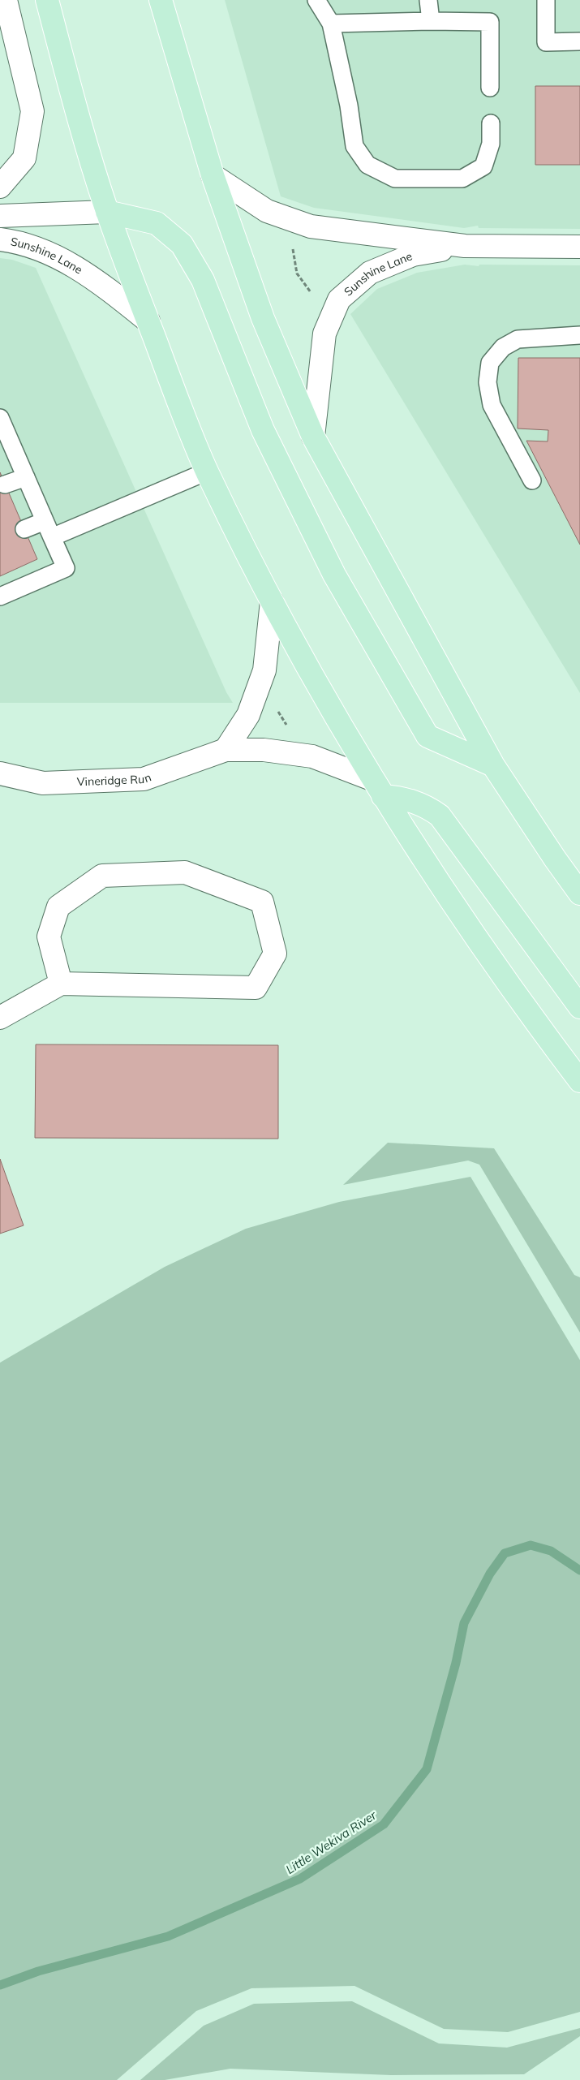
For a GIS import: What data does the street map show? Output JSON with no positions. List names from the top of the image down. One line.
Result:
{"streets":{"street":["Sunshine Lane","Vineridge Run"]},"water":["Little Wekiva River"]}
